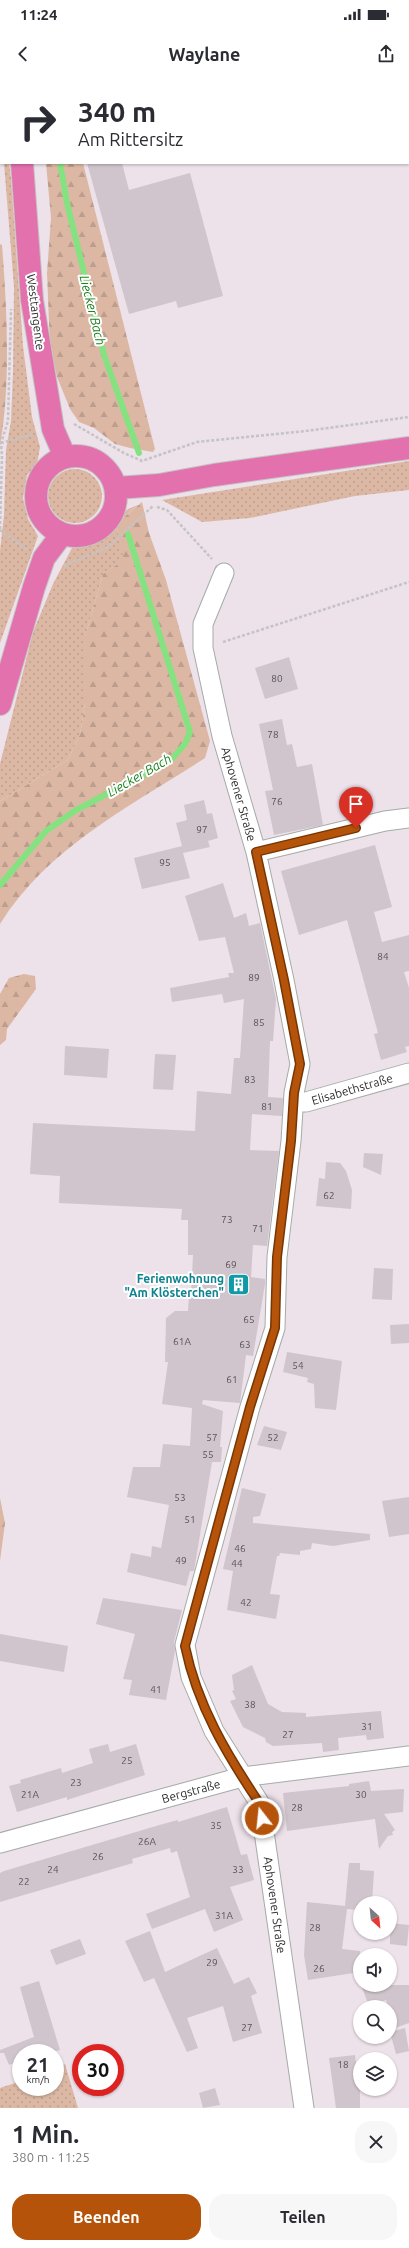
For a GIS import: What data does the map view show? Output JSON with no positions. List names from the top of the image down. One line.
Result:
{"streets":{"main road":["Westtangente"],"street":["Aphovener Straße","Elisabethstraße","Bergstraße"]},"crossings":[["Aphovener Straße","Elisabethstraße"],["Aphovener Straße","Bergstraße"]],"water":["Liecker Bach"],"places":{"building":["Ferienwohnung \"Am Klösterchen\""]},"house_numbers":["80","78","76","97","95","84","89","85","83","81","62","73","71","69","65","61A","63","54","61","57","52","55","53","51","46","49","44","42","41","38","31","27","25","23","21A","30","28","35","26A","26","24","33","22","31A","28","29","26","27","18"],"north":"bottom right","page":{"status":"11:24","header":"Waylane","turn":["340 m","Am Rittersitz"],"speed":"21 km/h","limit":"30","heading":["1 Min.","380 m · 11:25"],"buttons":["Beenden","Teilen"]}}
